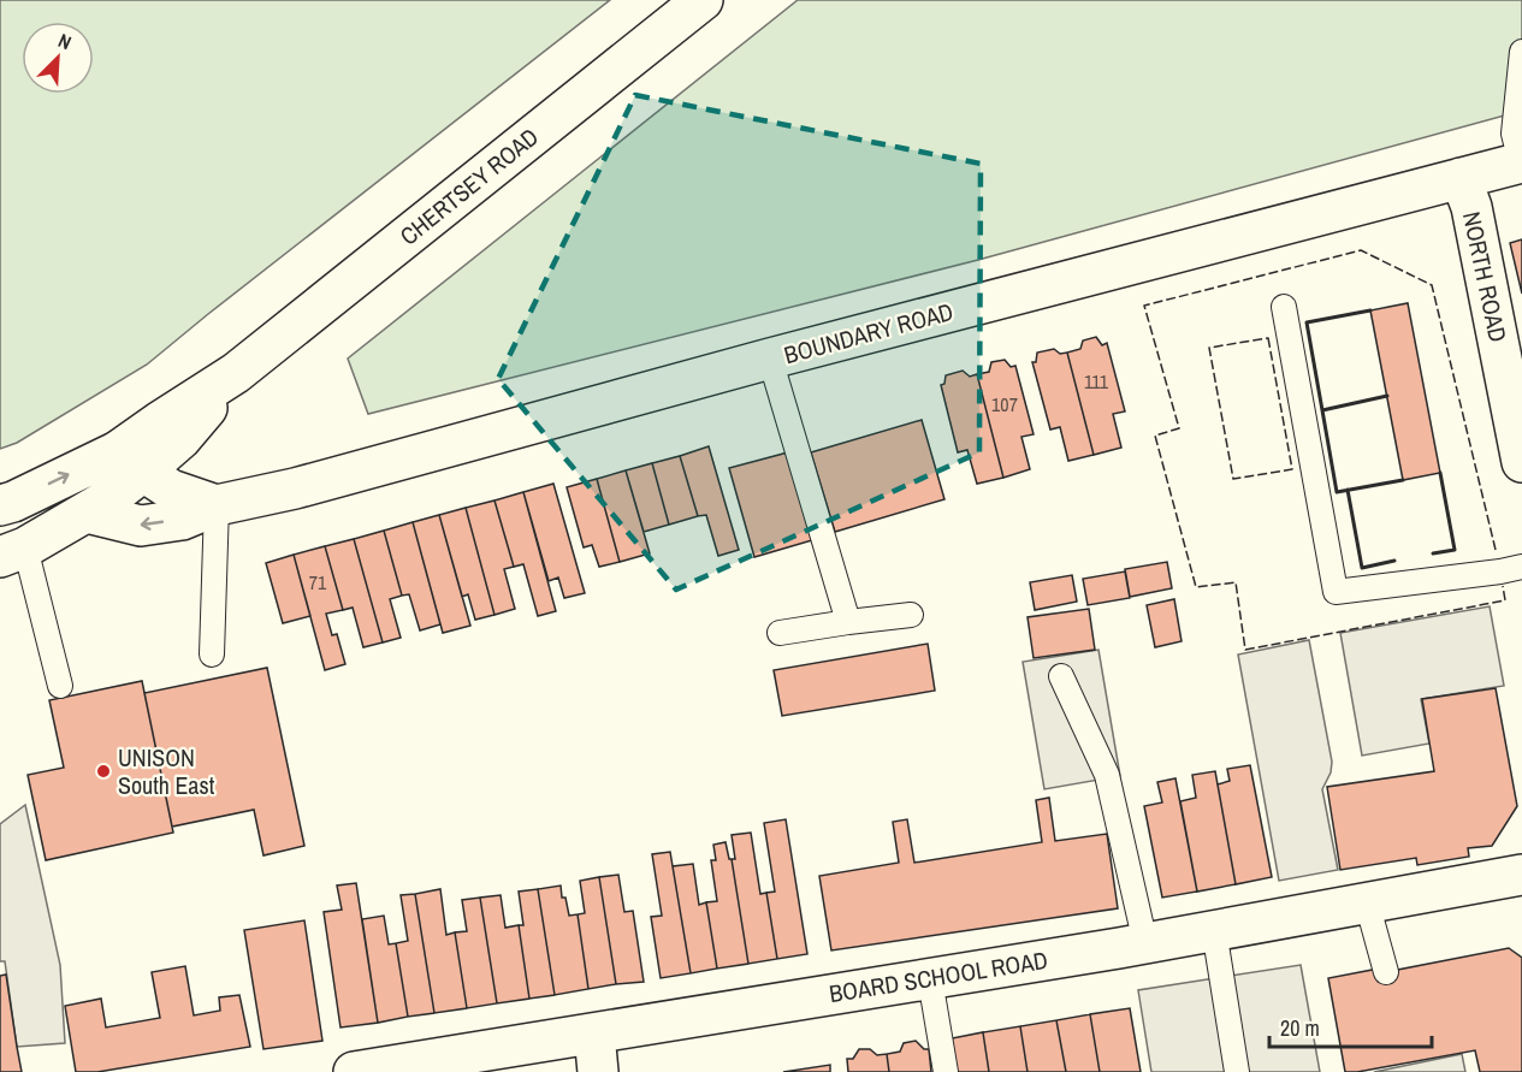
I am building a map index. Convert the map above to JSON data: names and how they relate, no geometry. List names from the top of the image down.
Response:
{
  "streets": {
    "street": [
      "CHERTSEY ROAD",
      "NORTH ROAD",
      "BOUNDARY ROAD",
      "BOARD SCHOOL ROAD"
    ]
  },
  "crossings": [
    ["CHERTSEY ROAD", "BOUNDARY ROAD"],
    ["NORTH ROAD", "BOUNDARY ROAD"]
  ],
  "places": ["UNISON South East"],
  "house_numbers": ["111", "107", "71"],
  "scale_bar": "20 m",
  "north": "top right"
}
